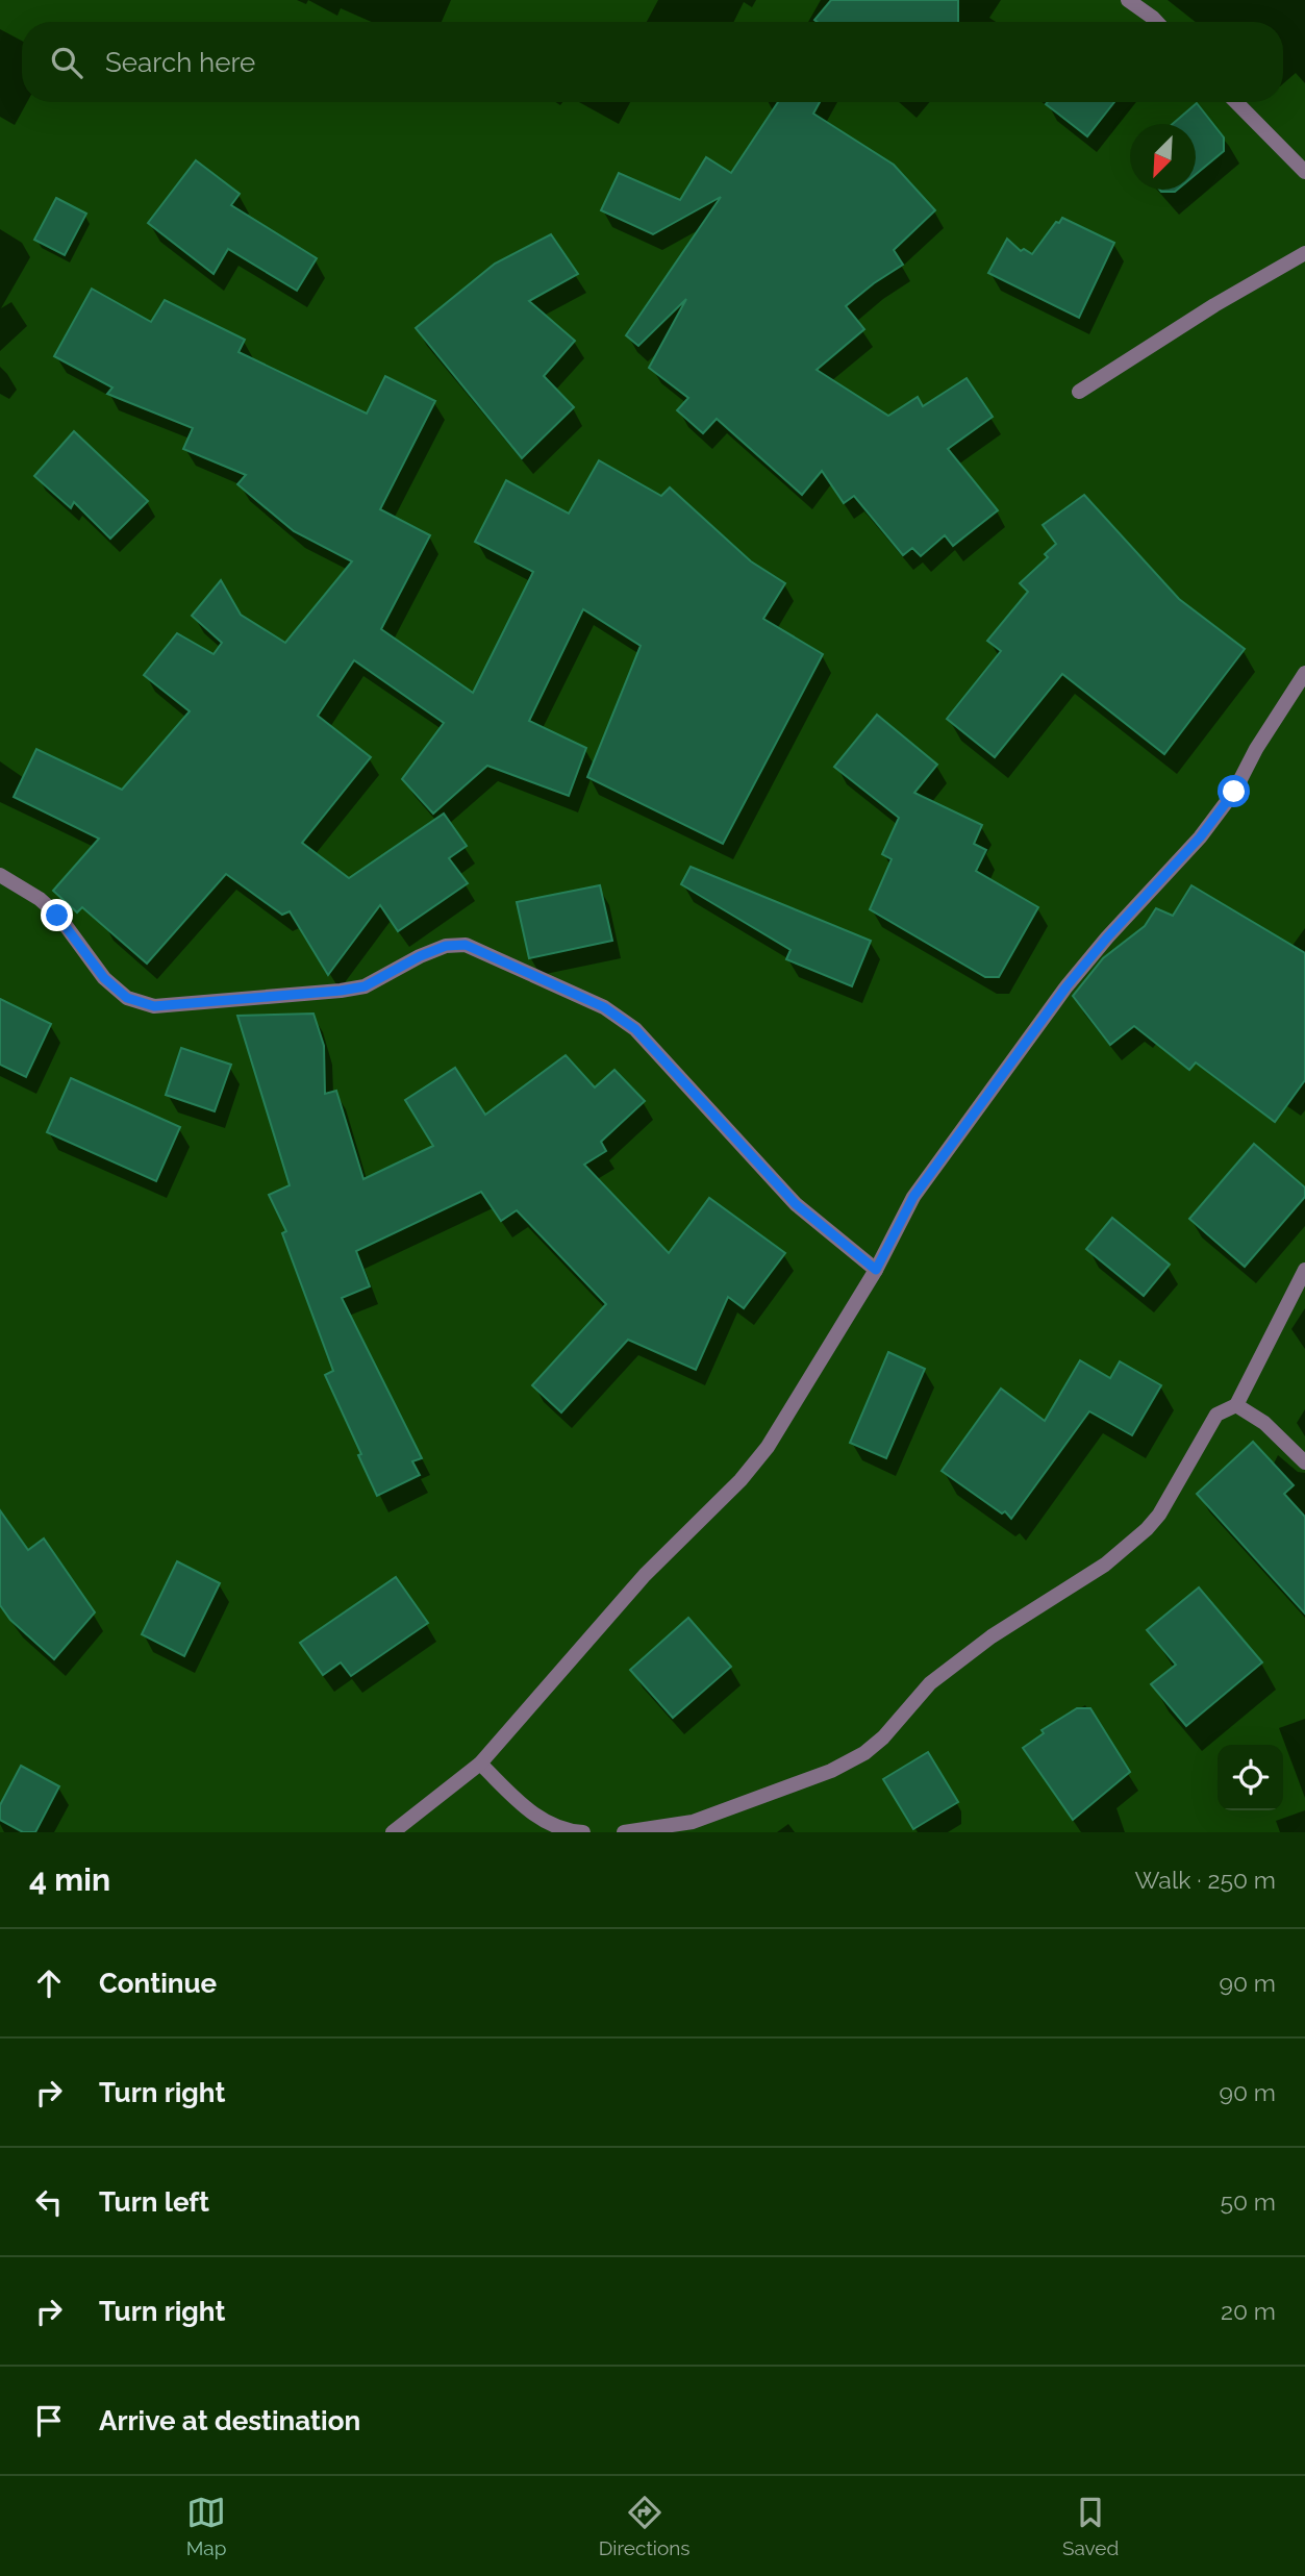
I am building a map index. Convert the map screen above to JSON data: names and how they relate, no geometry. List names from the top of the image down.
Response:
{
  "north": "bottom left",
  "page": {
    "search": "Search here",
    "heading": ["4 min", "Walk · 250 m"],
    "list": [
      ["Continue", "90 m"],
      ["Turn right", "90 m"],
      ["Turn left", "50 m"],
      ["Turn right", "20 m"],
      "Arrive at destination"
    ],
    "nav": ["Map", "Directions", "Saved"]
  }
}
